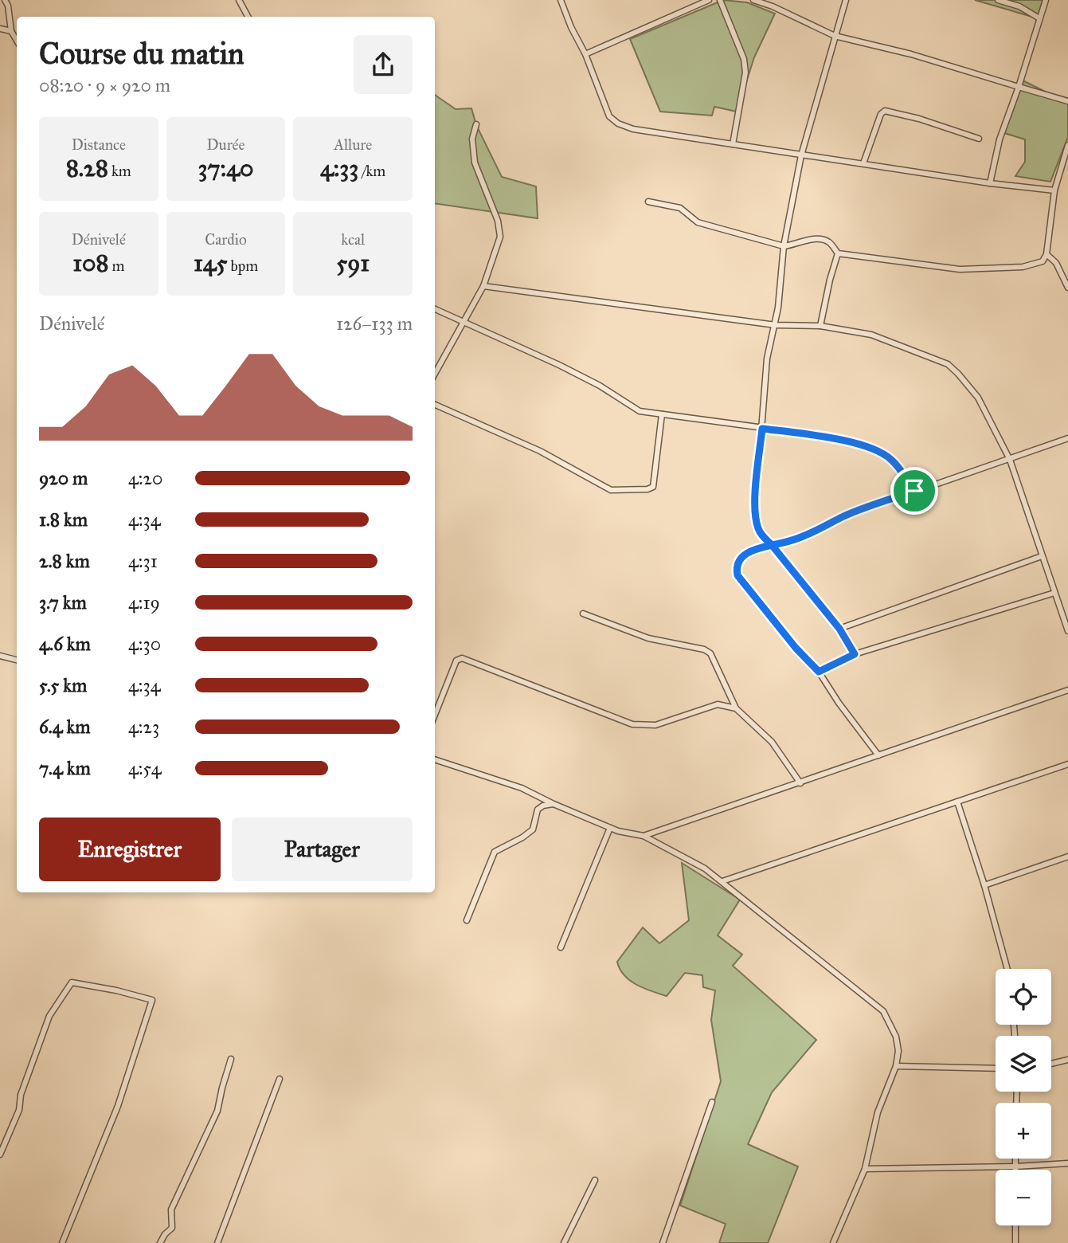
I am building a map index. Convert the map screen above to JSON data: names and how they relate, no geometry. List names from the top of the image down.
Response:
{
  "page": {
    "heading": ["Course du matin", "08:20 · 9 × 920 m"],
    "stats": [
      ["Distance", "8.28 km"],
      ["Durée", "37:40"],
      ["Allure", "4:33 /km"],
      ["Dénivelé", "108 m"],
      ["Cardio", "145 bpm"],
      ["kcal", "591"]
    ],
    "chart": ["Dénivelé", "126–133 m"],
    "list": [
      {
        "name": "920 m",
        "note": "4:20"
      },
      {
        "name": "1.8 km",
        "note": "4:34"
      },
      {
        "name": "2.8 km",
        "note": "4:31"
      },
      {
        "name": "3.7 km",
        "note": "4:19"
      },
      {
        "name": "4.6 km",
        "note": "4:30"
      },
      {
        "name": "5.5 km",
        "note": "4:34"
      },
      {
        "name": "6.4 km",
        "note": "4:23"
      },
      {
        "name": "7.4 km",
        "note": "4:54"
      }
    ],
    "buttons": ["Enregistrer", "Partager"],
    "map_buttons": ["+", "−"]
  }
}
